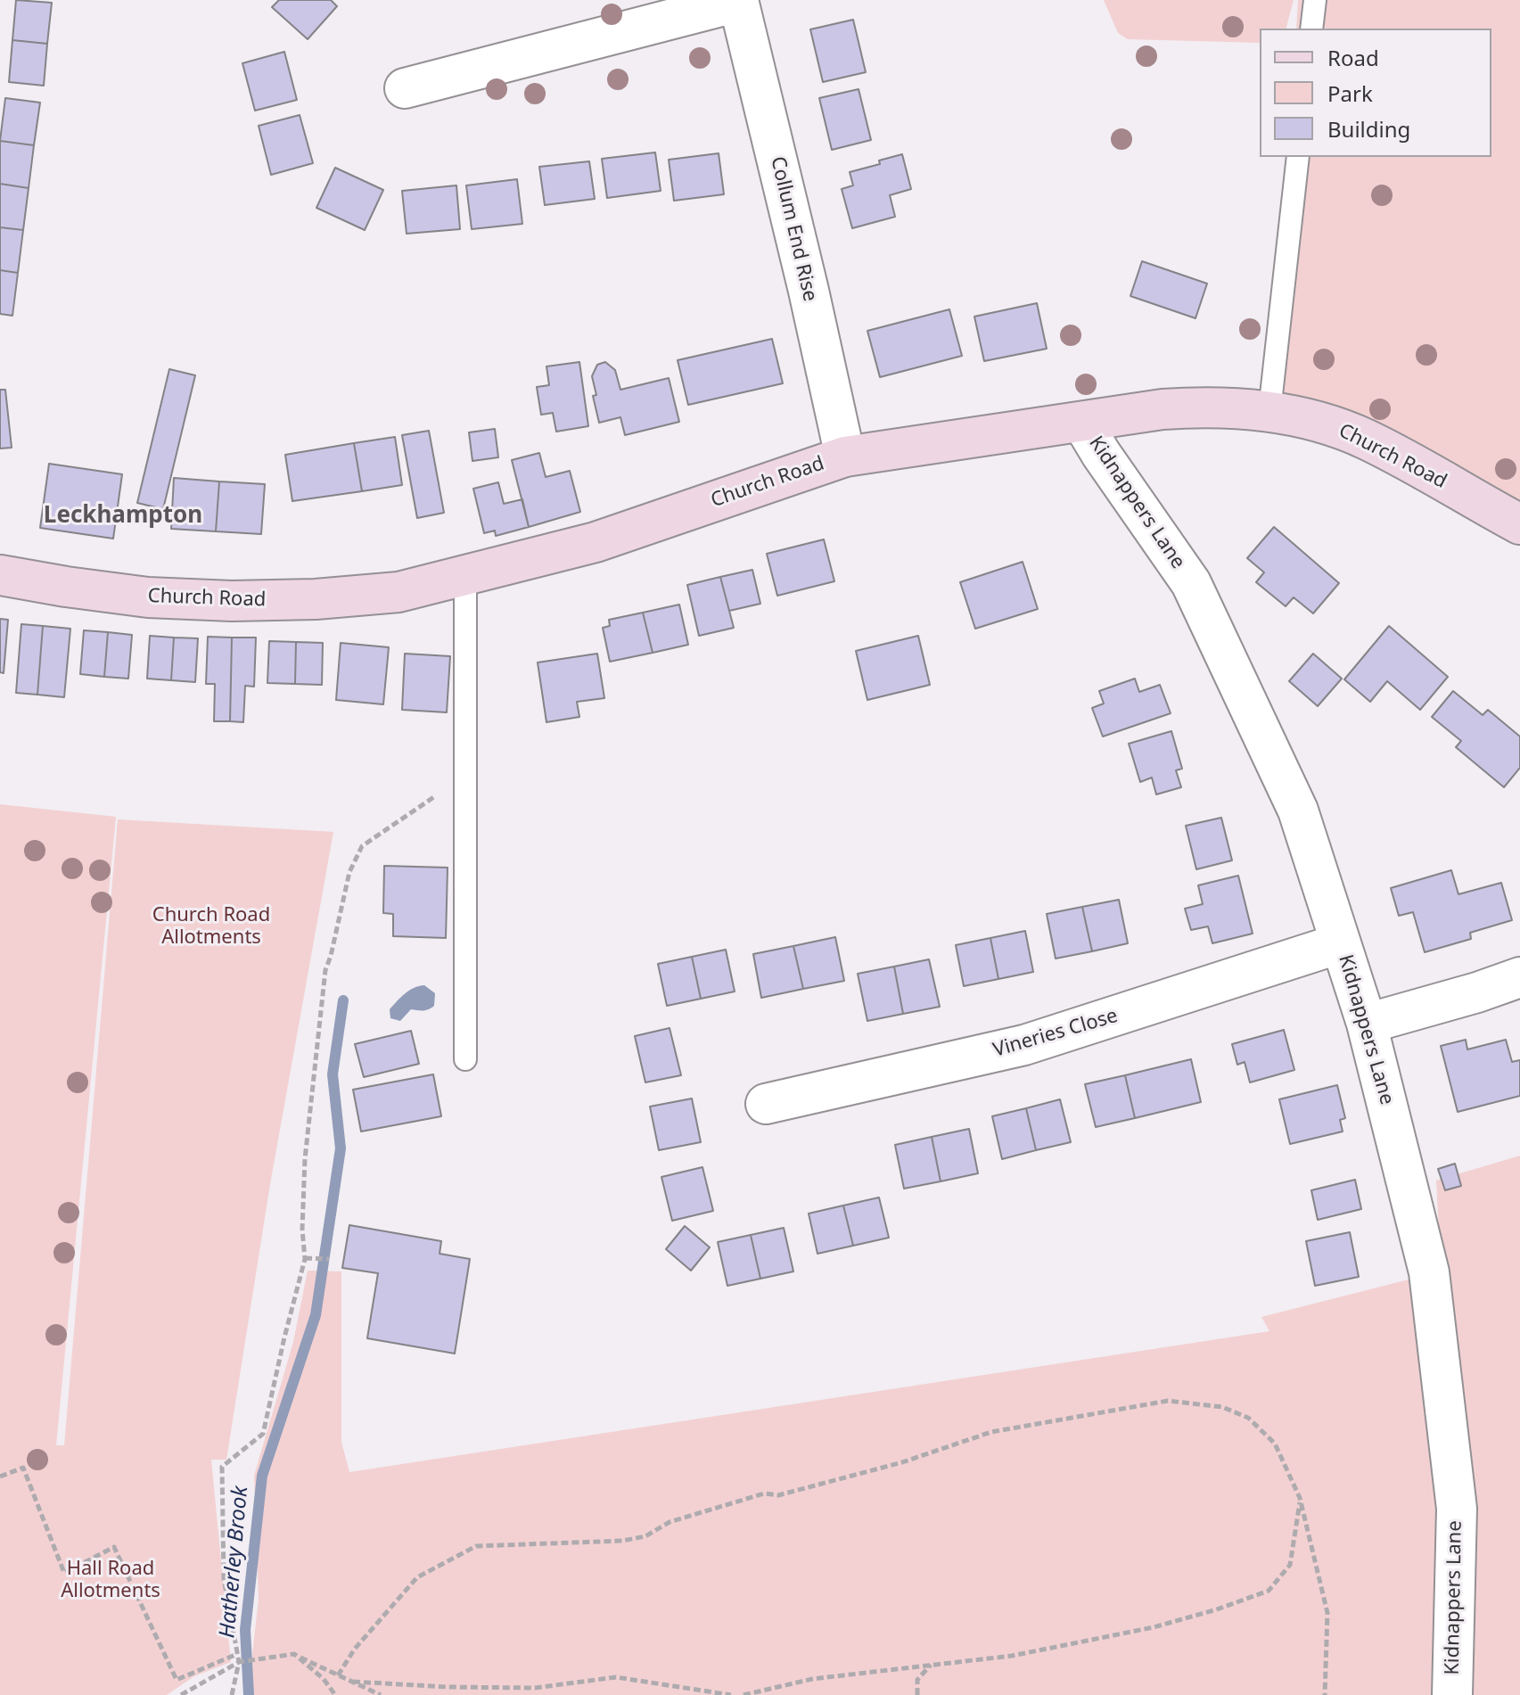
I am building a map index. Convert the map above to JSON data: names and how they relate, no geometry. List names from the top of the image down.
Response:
{
  "streets": {
    "street": [
      "Collum End Rise",
      "Church Road",
      "Kidnappers Lane",
      "Vineries Close"
    ]
  },
  "crossings": [
    ["Collum End Rise", "Church Road"],
    ["Church Road", "Kidnappers Lane"],
    ["Kidnappers Lane", "Vineries Close"]
  ],
  "districts": ["Leckhampton"],
  "water": ["Hatherley Brook"],
  "parks": ["Church Road Allotments", "Hall Road Allotments"],
  "legend": ["Road", "Park", "Building"]
}
